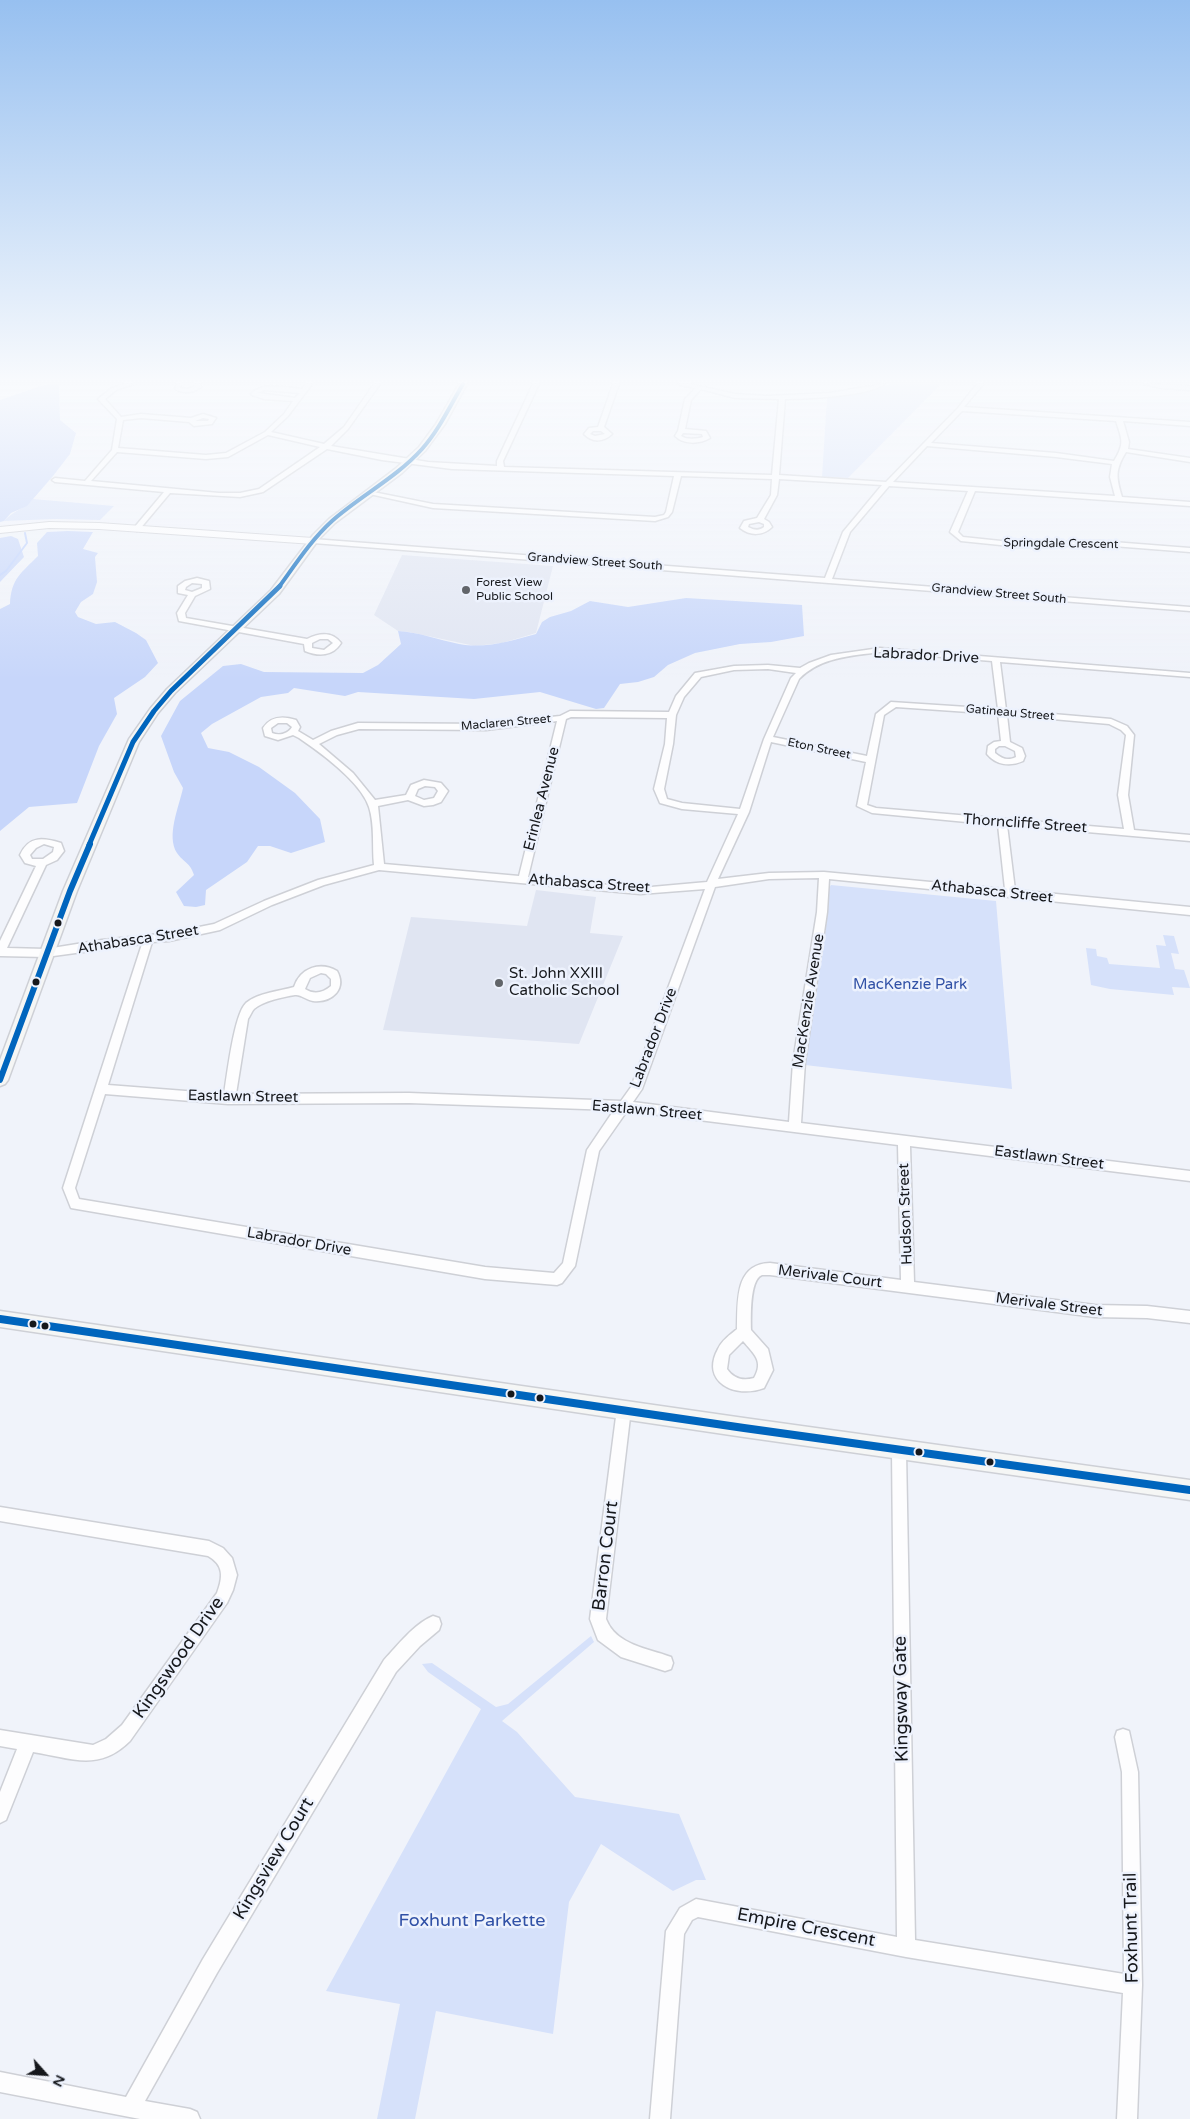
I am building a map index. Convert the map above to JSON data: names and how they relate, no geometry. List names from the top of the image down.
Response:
{
  "streets": {
    "street": [
      "Springdale Crescent",
      "Grandview Street South",
      "Labrador Drive",
      "Gatineau Street",
      "Maclaren Street",
      "Eton Street",
      "Erinlea Avenue",
      "Thorncliffe Street",
      "Athabasca Street",
      "MacKenzie Avenue",
      "Eastlawn Street",
      "Hudson Street",
      "Merivale Court",
      "Merivale Street",
      "Barron Court",
      "Kingswood Drive",
      "Kingsway Gate",
      "Kingsview Court",
      "Empire Crescent",
      "Foxhunt Trail"
    ]
  },
  "crossings": [
    ["Labrador Drive", "Eton Street"],
    ["Labrador Drive", "Athabasca Street"],
    ["Labrador Drive", "Eastlawn Street"],
    ["Gatineau Street", "Eton Street"],
    ["Gatineau Street", "Thorncliffe Street"],
    ["Maclaren Street", "Erinlea Avenue"],
    ["Eton Street", "Thorncliffe Street"],
    ["Erinlea Avenue", "Athabasca Street"],
    ["Athabasca Street", "MacKenzie Avenue"],
    ["MacKenzie Avenue", "Eastlawn Street"],
    ["Eastlawn Street", "Hudson Street"],
    ["Hudson Street", "Merivale Court"],
    ["Hudson Street", "Merivale Street"],
    ["Merivale Court", "Merivale Street"],
    ["Kingsway Gate", "Empire Crescent"],
    ["Empire Crescent", "Foxhunt Trail"]
  ],
  "parks": ["MacKenzie Park", "Foxhunt Parkette"],
  "places": ["Forest View Public School", "St. John XXIII Catholic School"],
  "north": "bottom right"
}
